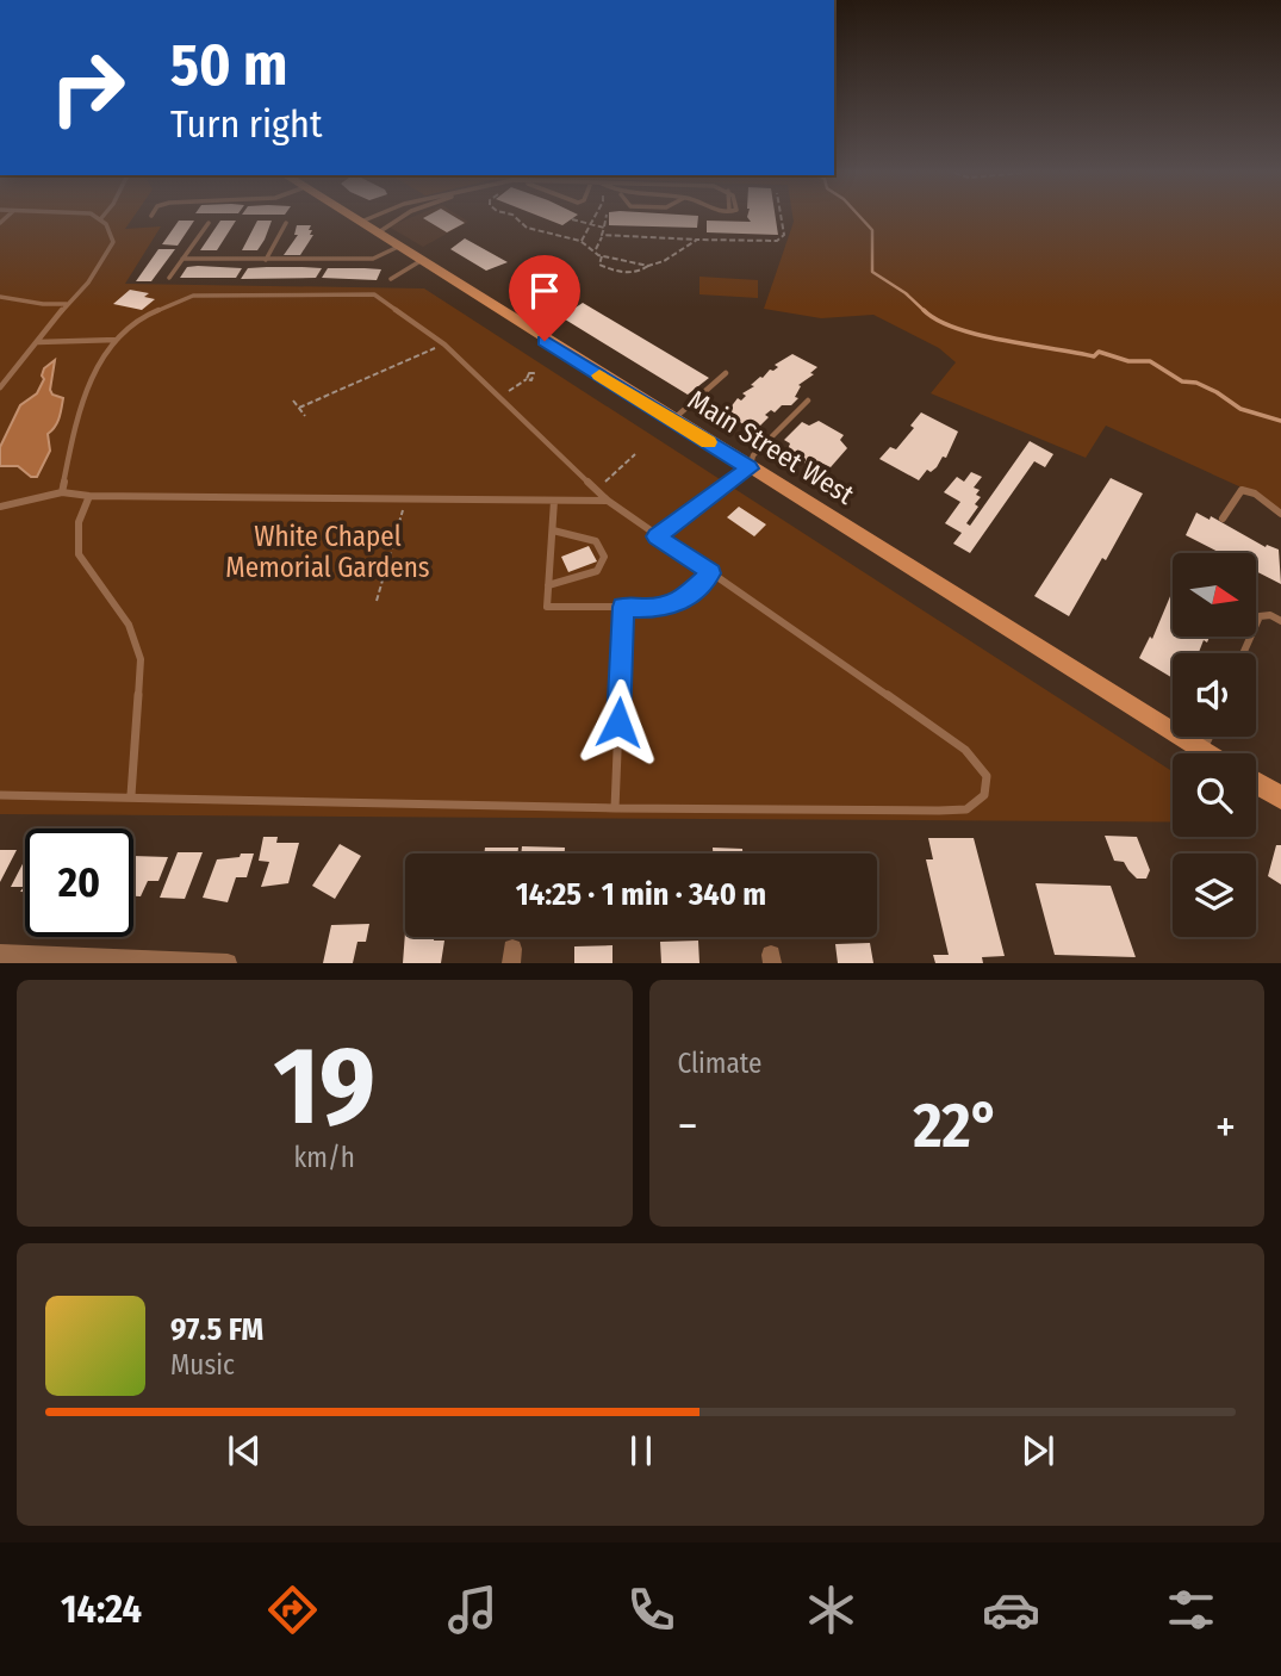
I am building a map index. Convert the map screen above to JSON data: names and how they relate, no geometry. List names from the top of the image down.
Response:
{
  "streets": {
    "main road": ["Main Street West"]
  },
  "parks": ["White Chapel Memorial Gardens"],
  "north": "right",
  "page": {
    "turn": ["50 m", "Turn right"],
    "limit": "20",
    "trip": "14:25 · 1 min · 340 m",
    "tile": [
      ["19", "km/h"],
      "Climate"
    ],
    "heat": ["−", "22°", "+"],
    "song": ["97.5 FM", "Music"],
    "tabs": "14:24"
  }
}
